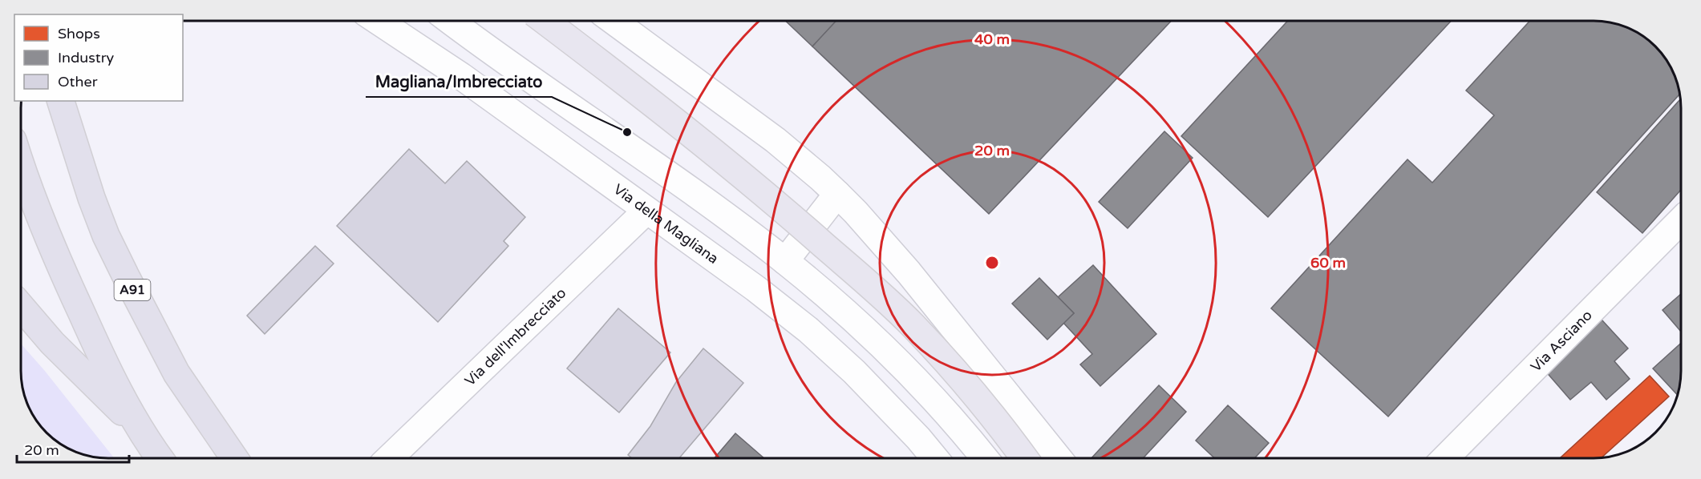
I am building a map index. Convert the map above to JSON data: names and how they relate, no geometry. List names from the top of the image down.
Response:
{
  "streets": {
    "highway": ["A91"],
    "street": ["Via della Magliana", "Via dell'Imbrecciato", "Via Asciano"]
  },
  "crossings": [
    ["Via della Magliana", "Via dell'Imbrecciato"]
  ],
  "places": ["Magliana/Imbrecciato"],
  "legend": ["Shops", "Industry", "Other"],
  "scale_bar": "20 m",
  "rings": ["40 m", "20 m", "60 m"]
}
